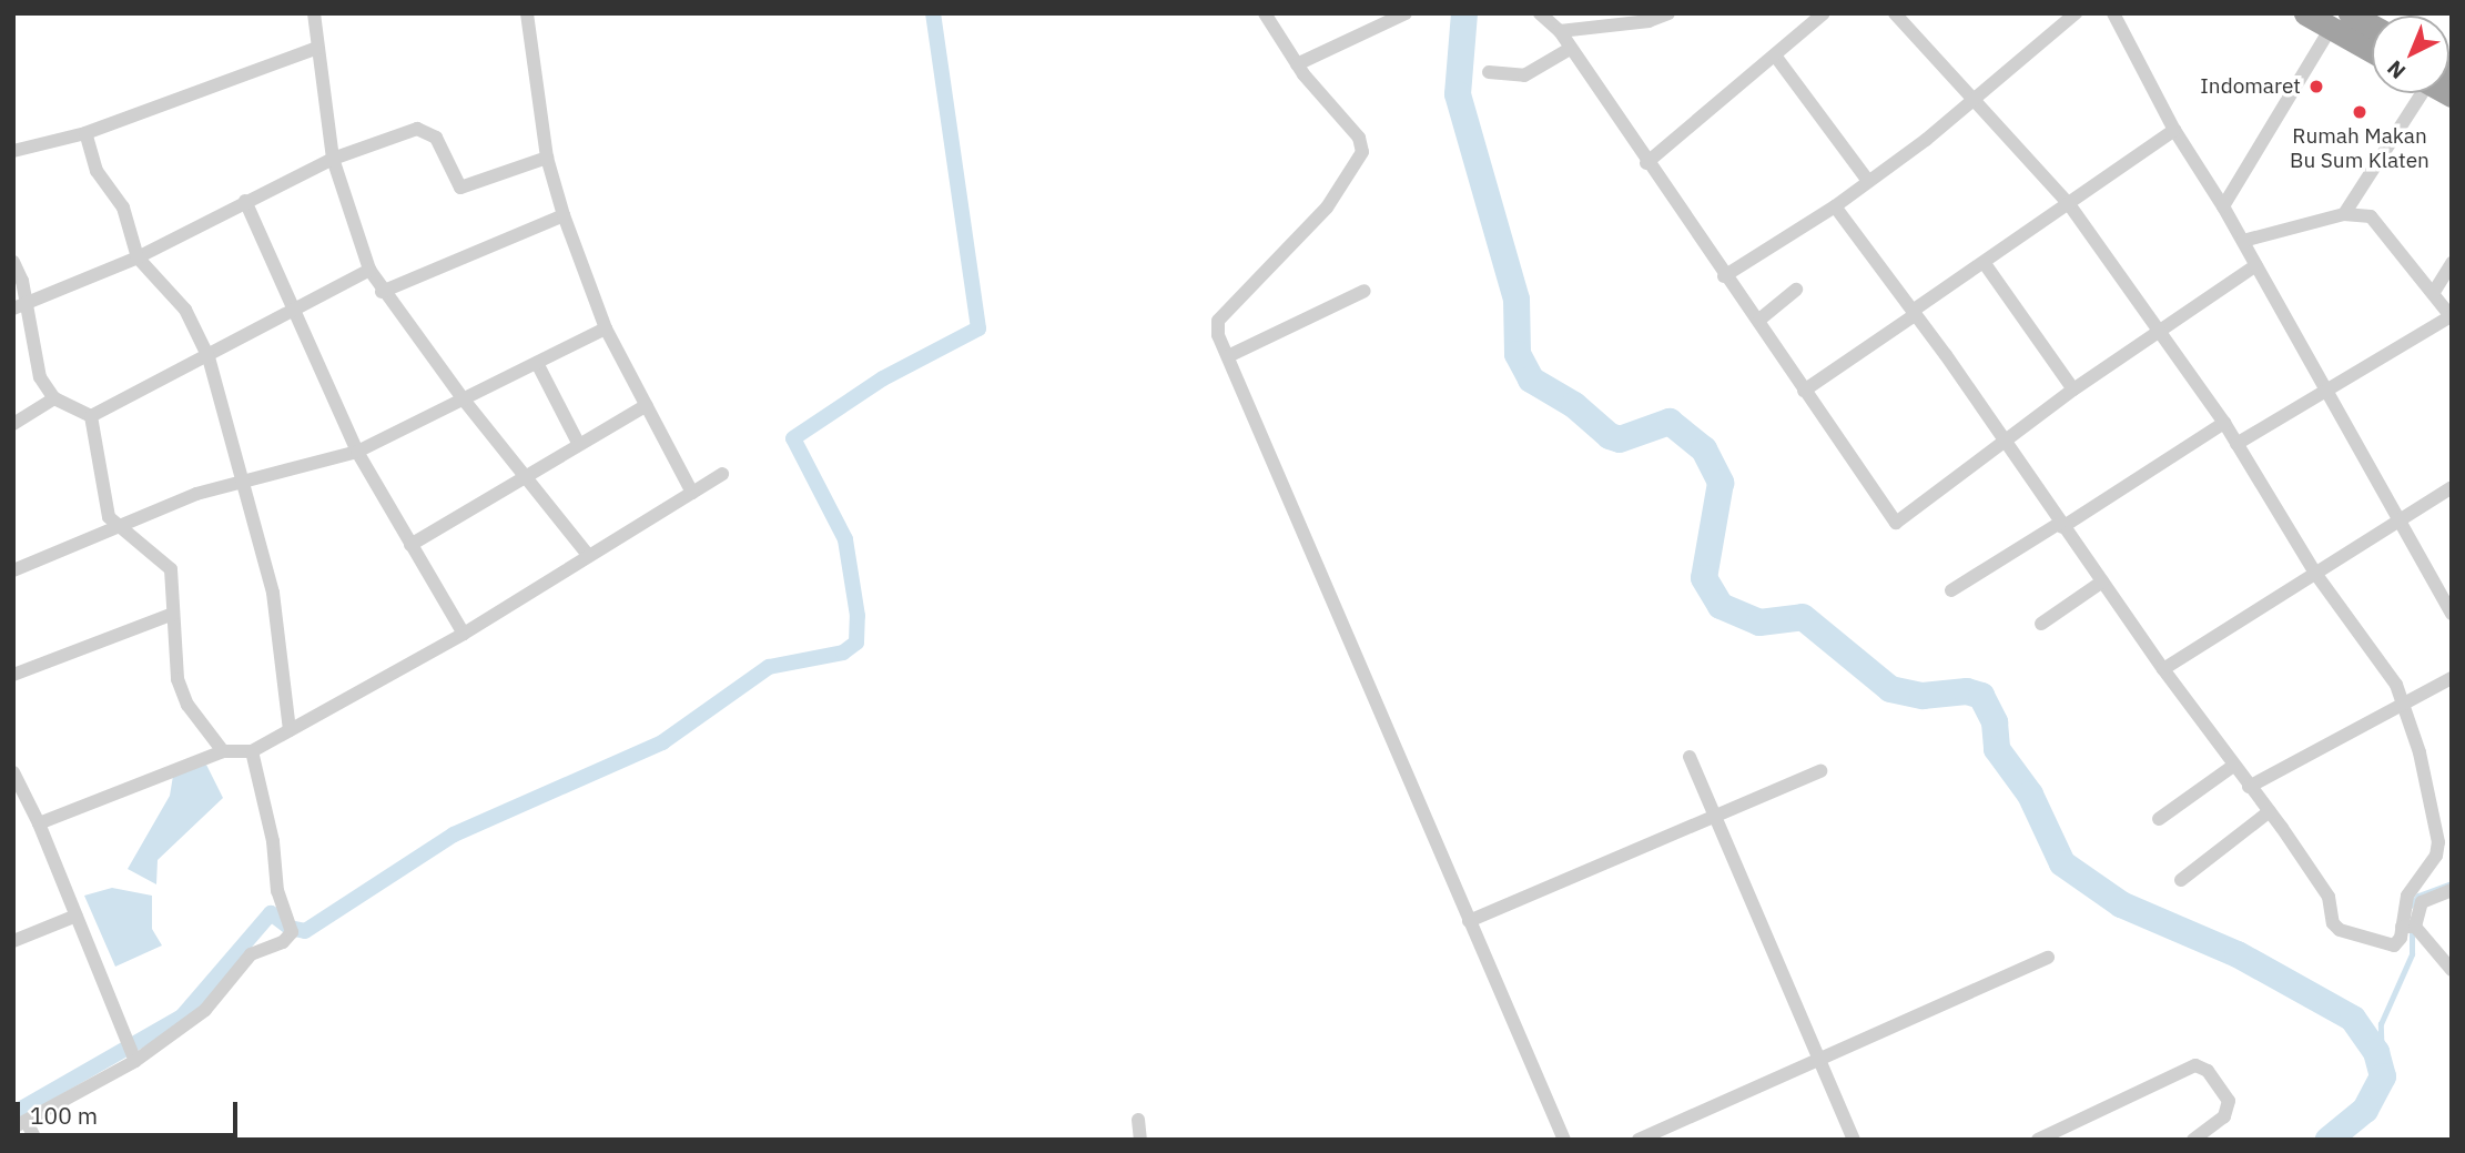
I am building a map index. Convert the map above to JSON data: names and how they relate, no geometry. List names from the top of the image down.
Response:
{
  "places": ["Indomaret", "Rumah Makan Bu Sum Klaten"],
  "scale_bar": "100 m",
  "north": "bottom left"
}
